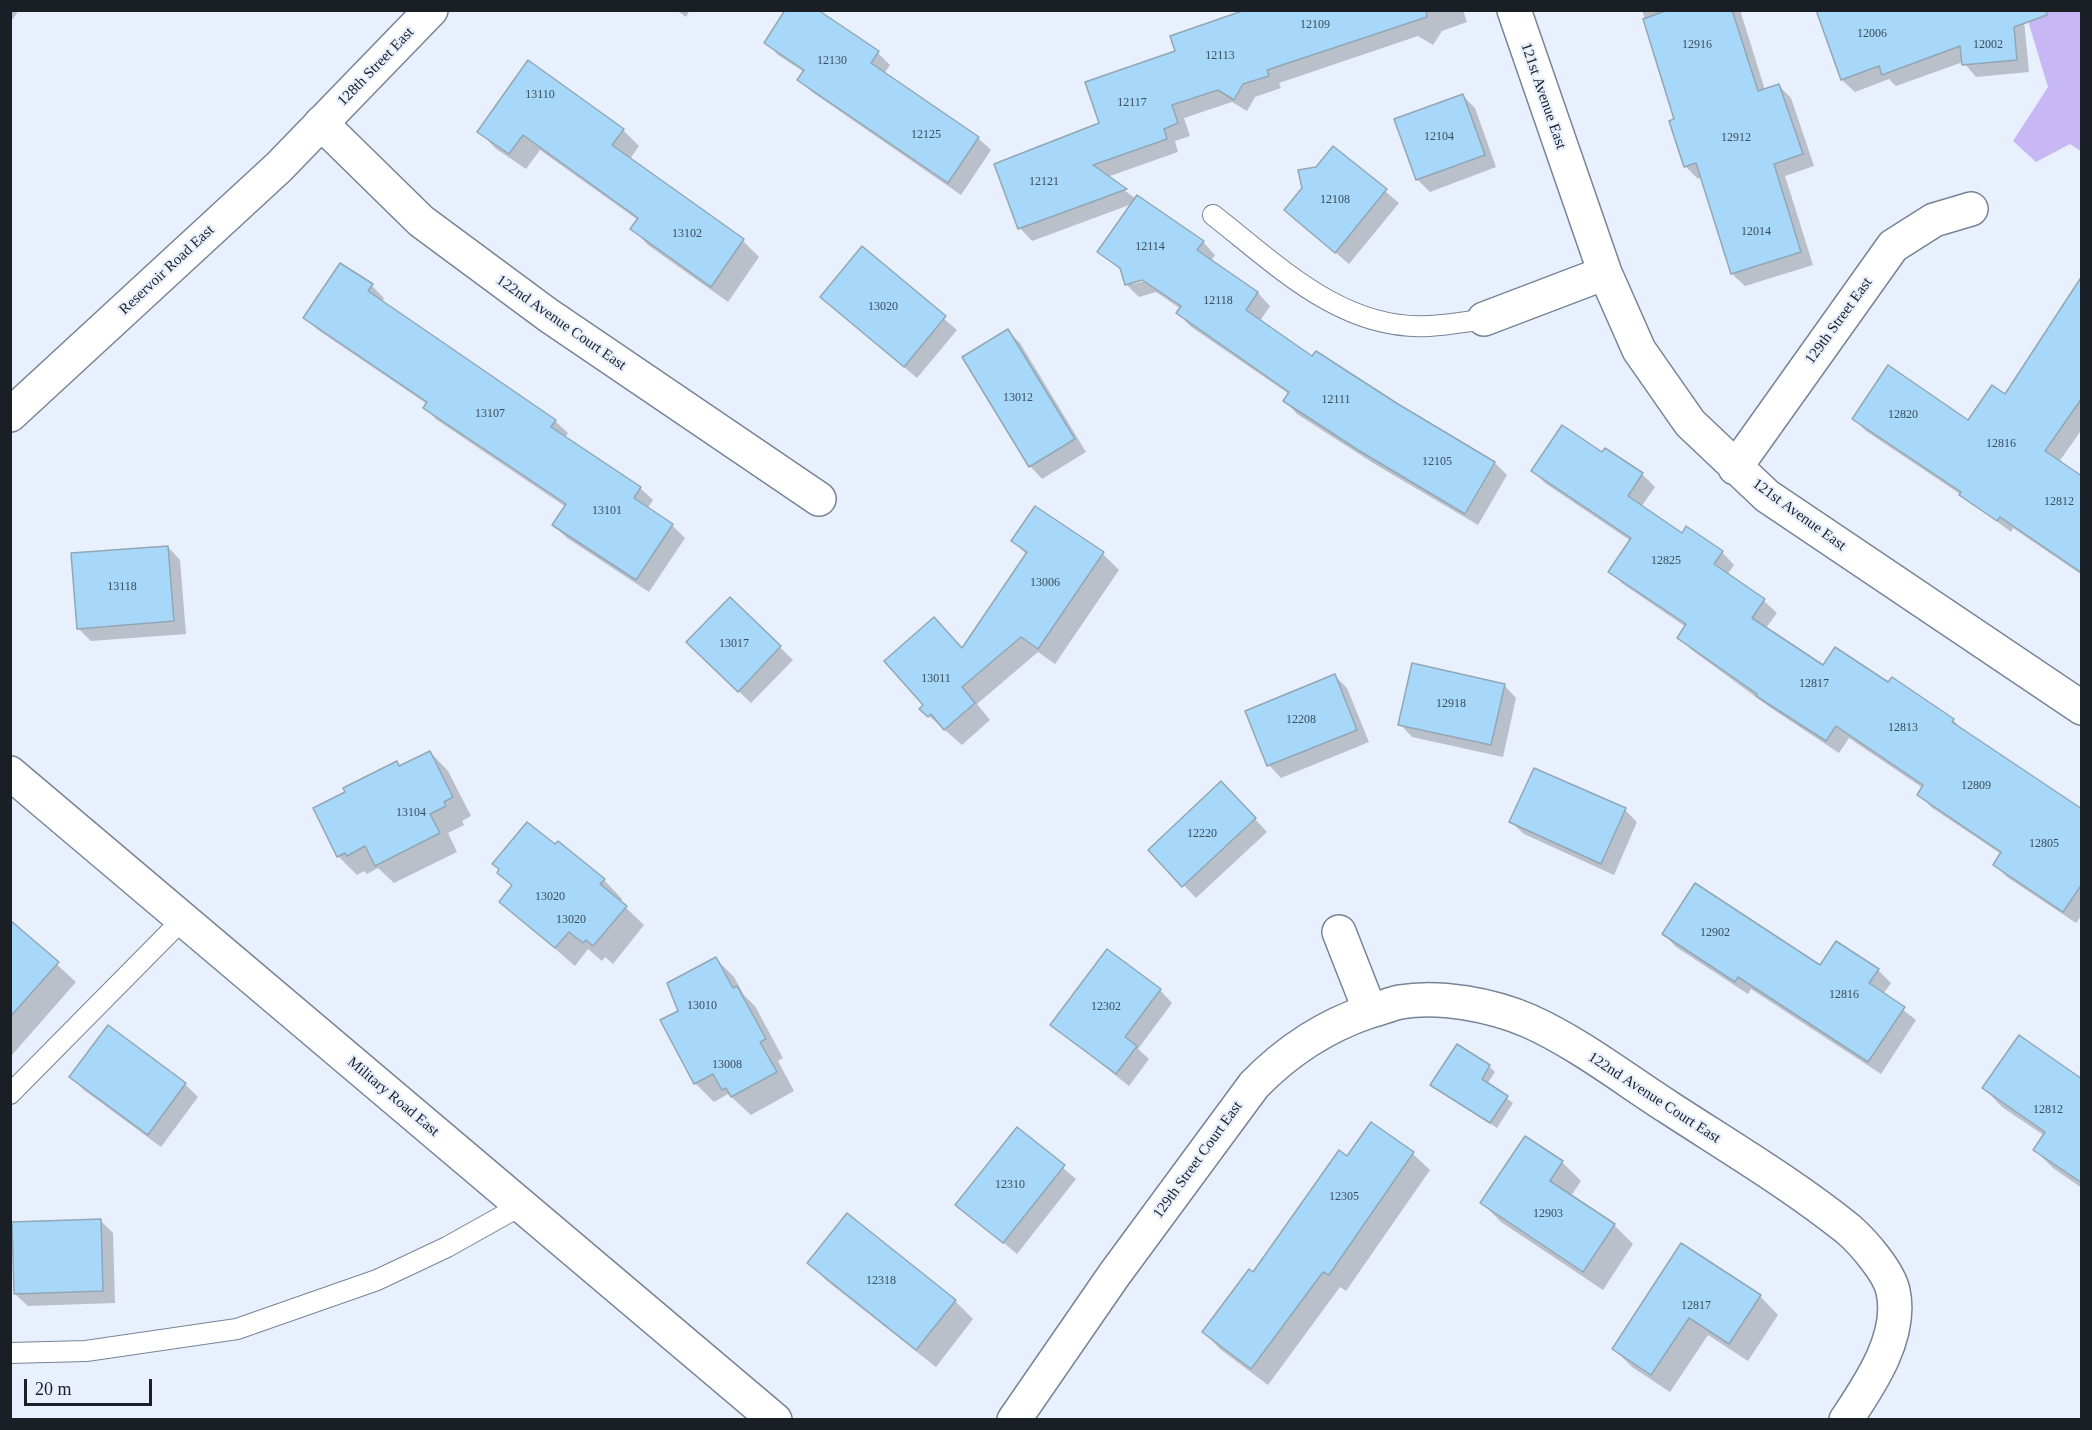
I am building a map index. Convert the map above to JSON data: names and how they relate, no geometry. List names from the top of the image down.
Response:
{
  "streets": {
    "street": [
      "128th Street East",
      "121st Avenue East",
      "Reservoir Road East",
      "129th Street East",
      "122nd Avenue Court East",
      "Military Road East",
      "129th Street Court East"
    ]
  },
  "crossings": [
    ["128th Street East", "Reservoir Road East"],
    ["128th Street East", "122nd Avenue Court East"],
    ["121st Avenue East", "129th Street East"],
    ["Reservoir Road East", "122nd Avenue Court East"],
    ["122nd Avenue Court East", "129th Street Court East"]
  ],
  "house_numbers": [
    "12109",
    "12006",
    "12916",
    "12002",
    "12113",
    "12130",
    "13110",
    "12117",
    "12125",
    "12104",
    "12912",
    "12121",
    "12108",
    "12014",
    "13102",
    "12114",
    "12118",
    "13020",
    "13012",
    "12111",
    "13107",
    "12820",
    "12816",
    "12105",
    "12812",
    "13101",
    "12825",
    "13006",
    "13118",
    "13017",
    "13011",
    "12817",
    "12918",
    "12208",
    "12813",
    "12809",
    "13104",
    "12220",
    "12805",
    "13020",
    "13020",
    "12902",
    "12816",
    "13010",
    "12302",
    "13008",
    "12812",
    "12310",
    "12305",
    "12903",
    "12318",
    "12817"
  ],
  "scale_bar": "20 m"
}
